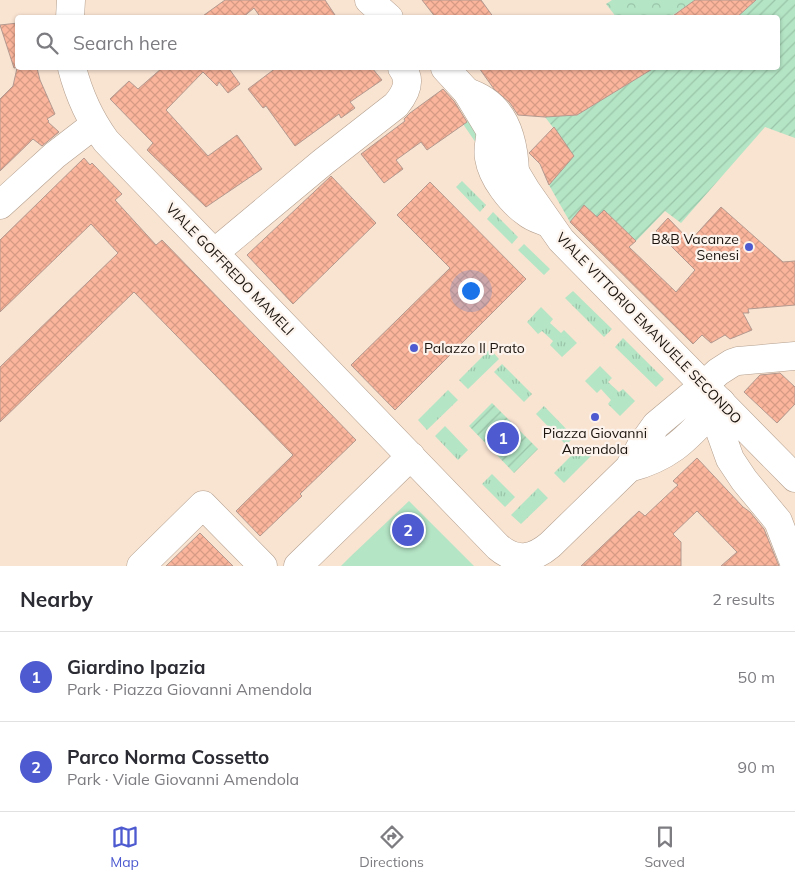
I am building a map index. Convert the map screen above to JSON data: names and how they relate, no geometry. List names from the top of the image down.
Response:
{
  "streets": {
    "street": ["VIALE GOFFREDO MAMELI", "VIALE VITTORIO EMANUELE SECONDO"]
  },
  "places": ["B&B Vacanze Senesi", "Palazzo Il Prato", "Piazza Giovanni Amendola"],
  "page": {
    "search": "Search here",
    "pins": ["1", "2"],
    "heading": ["Nearby", "2 results"],
    "list": [
      {
        "mark": "1",
        "name": "Giardino Ipazia",
        "note": "Park · Piazza Giovanni Amendola",
        "value": "50 m"
      },
      {
        "mark": "2",
        "name": "Parco Norma Cossetto",
        "note": "Park · Viale Giovanni Amendola",
        "value": "90 m"
      }
    ],
    "nav": ["Map", "Directions", "Saved"]
  }
}
